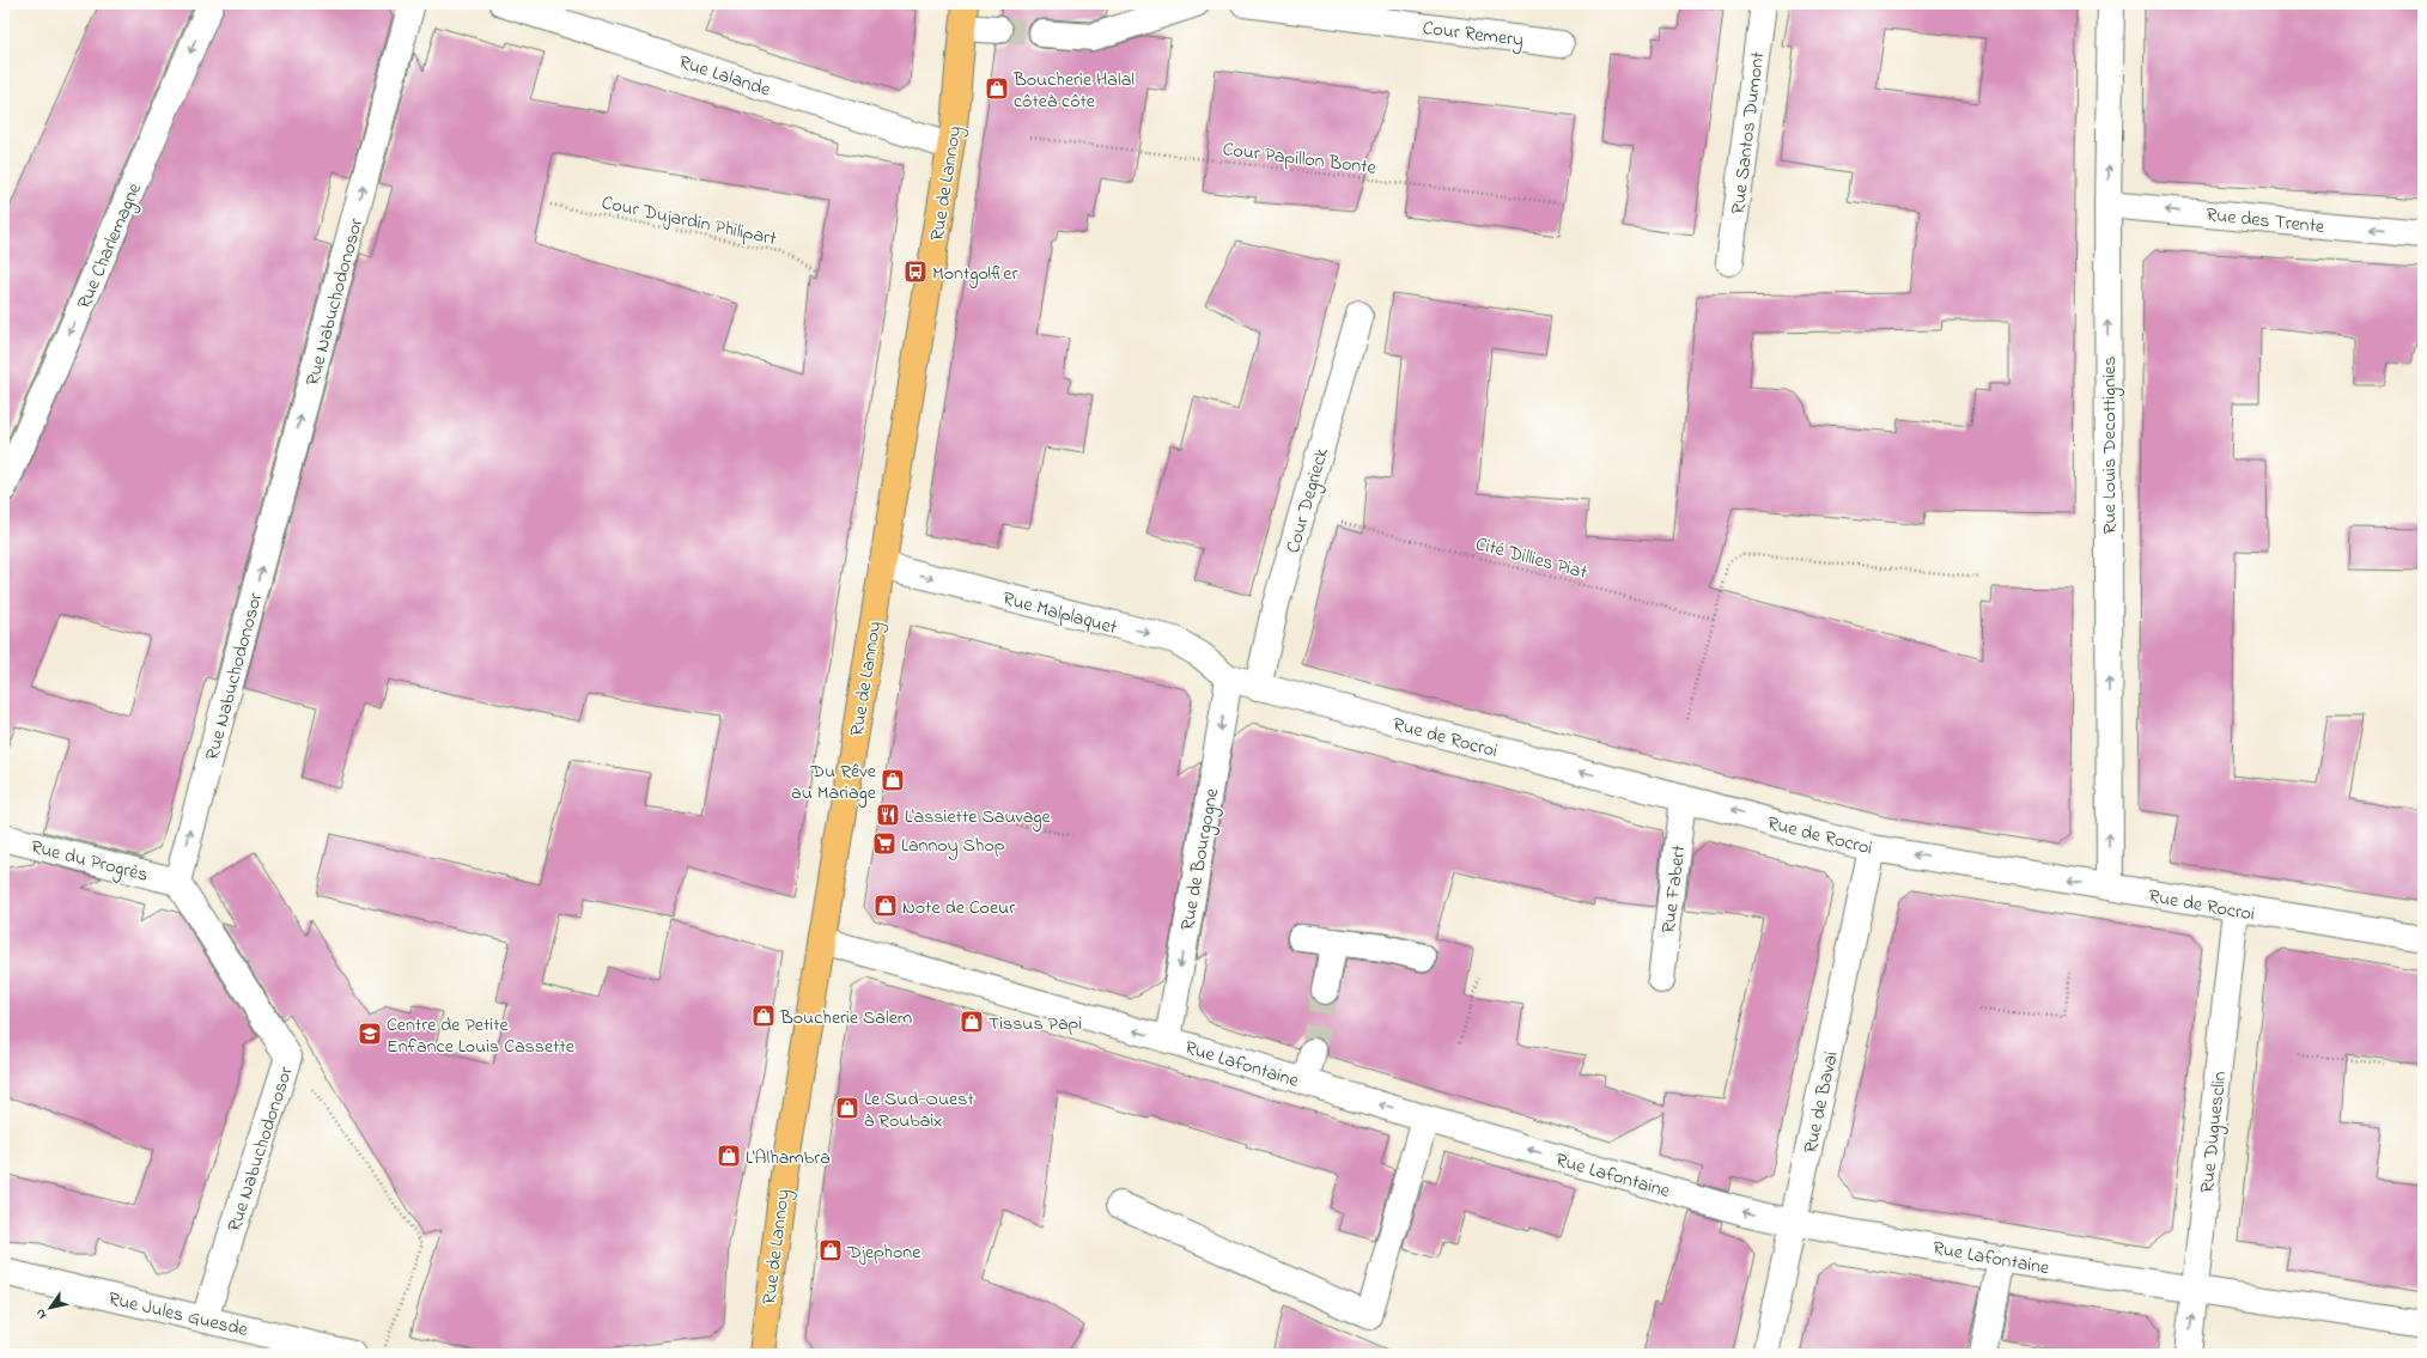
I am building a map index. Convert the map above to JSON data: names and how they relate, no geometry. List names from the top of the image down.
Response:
{
  "streets": {
    "main road": ["Rue de Lannoy"],
    "street": [
      "Cour Remery",
      "Rue Lalande",
      "Rue Santos Dumont",
      "Rue des Trente",
      "Rue Charlemagne",
      "Rue Nabuchodonosor",
      "Rue Louis Decottignies",
      "Cour Degrieck",
      "Rue Malplaquet",
      "Rue de Rocroi",
      "Rue du Progrès",
      "Rue de Bourgogne",
      "Rue Fabert",
      "Rue Lafontaine",
      "Rue de Bavai",
      "Rue Duguesclin",
      "Rue Jules Guesde"
    ],
    "path": ["Cour Papillon Bonte", "Cour Dujardin Philipart", "Cité Dillies Piat"]
  },
  "crossings": [
    ["Rue Lalande", "Rue de Lannoy"],
    ["Rue de Lannoy", "Rue Malplaquet"],
    ["Rue de Lannoy", "Rue Lafontaine"],
    ["Rue des Trente", "Rue Louis Decottignies"],
    ["Rue Nabuchodonosor", "Rue du Progrès"],
    ["Rue Nabuchodonosor", "Rue Jules Guesde"],
    ["Rue Louis Decottignies", "Rue de Rocroi"],
    ["Cour Degrieck", "Rue de Rocroi"],
    ["Rue Malplaquet", "Rue de Rocroi"],
    ["Rue Malplaquet", "Rue de Bourgogne"],
    ["Rue de Rocroi", "Rue de Bourgogne"],
    ["Rue de Rocroi", "Rue Fabert"],
    ["Rue de Rocroi", "Rue de Bavai"],
    ["Rue de Rocroi", "Rue Duguesclin"],
    ["Rue de Bourgogne", "Rue Lafontaine"],
    ["Rue Lafontaine", "Rue de Bavai"],
    ["Rue Lafontaine", "Rue Duguesclin"]
  ],
  "one_way": [
    "Rue des Trente",
    "Rue Charlemagne",
    "Rue Nabuchodonosor",
    "Rue Louis Decottignies",
    "Rue Malplaquet",
    "Rue de Rocroi",
    "Rue de Bourgogne",
    "Rue Lafontaine"
  ],
  "places": {
    "shop": [
      "Boucherie Halal côteà côte",
      "Du Rêve au Mariage",
      "Note de Coeur",
      "Boucherie Salem",
      "Tissus Papi",
      "Le Sud-Ouest à Roubaix",
      "L'Alhambra",
      "Djephone"
    ],
    "bus stop": ["Montgolfier"],
    "restaurant": ["L'assiette Sauvage"],
    "supermarket": ["Lannoy Shop"],
    "school or university": ["Centre de Petite Enfance Louis Cassette"]
  },
  "north": "bottom left"
}
